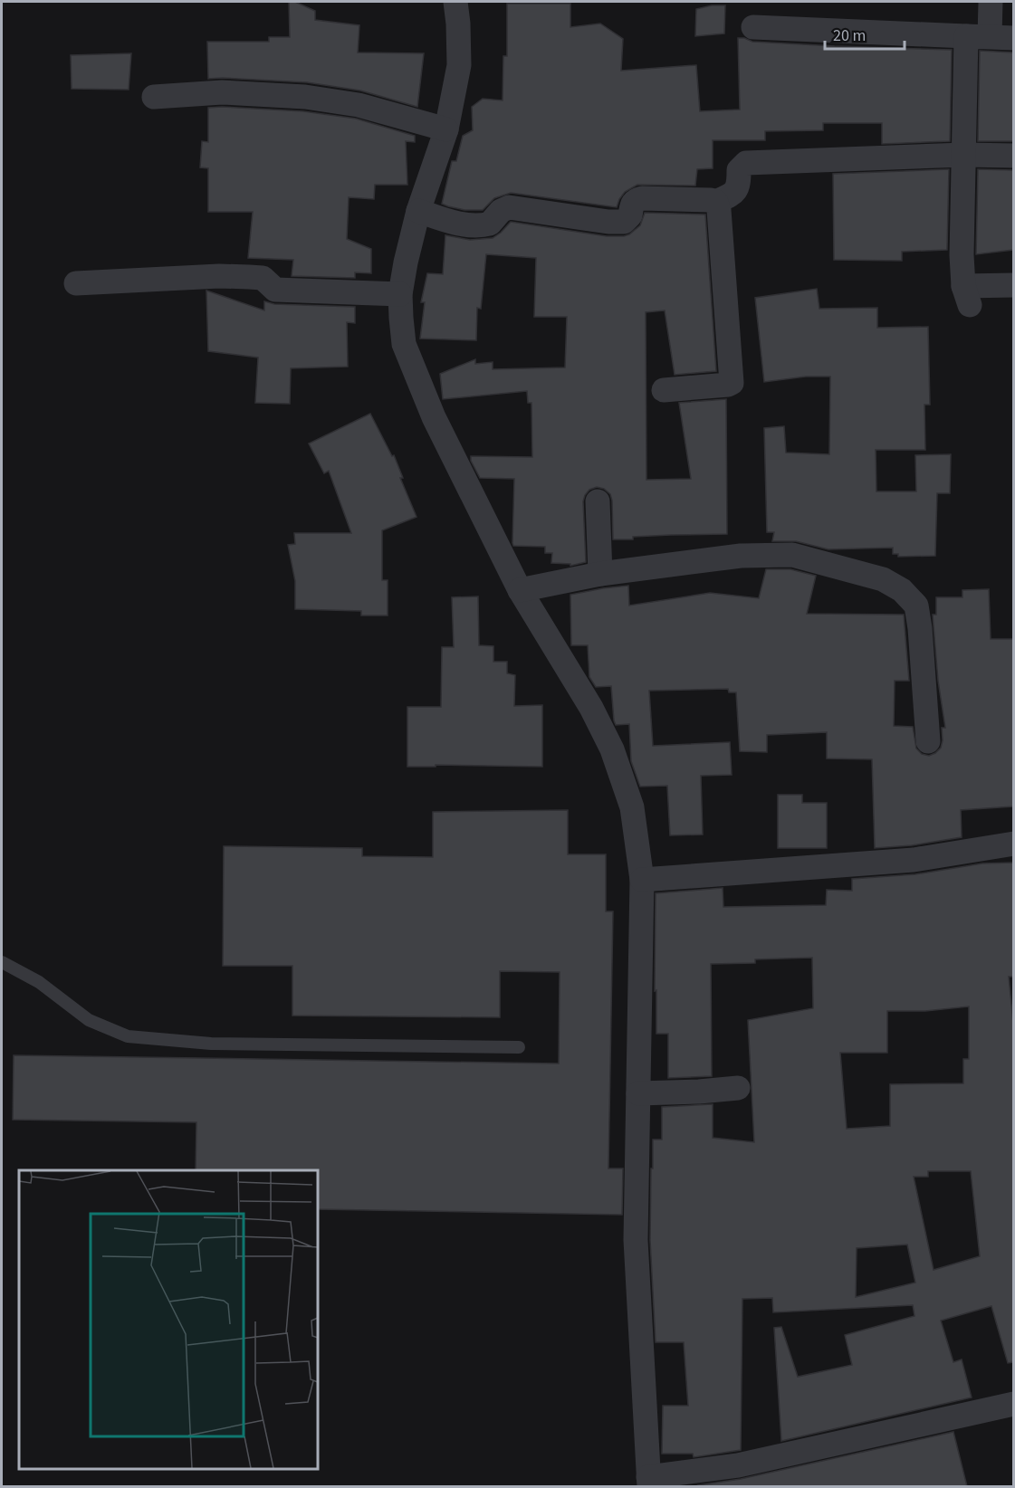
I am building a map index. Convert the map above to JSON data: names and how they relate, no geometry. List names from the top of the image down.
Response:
{
  "scale_bar": "20 m"
}
